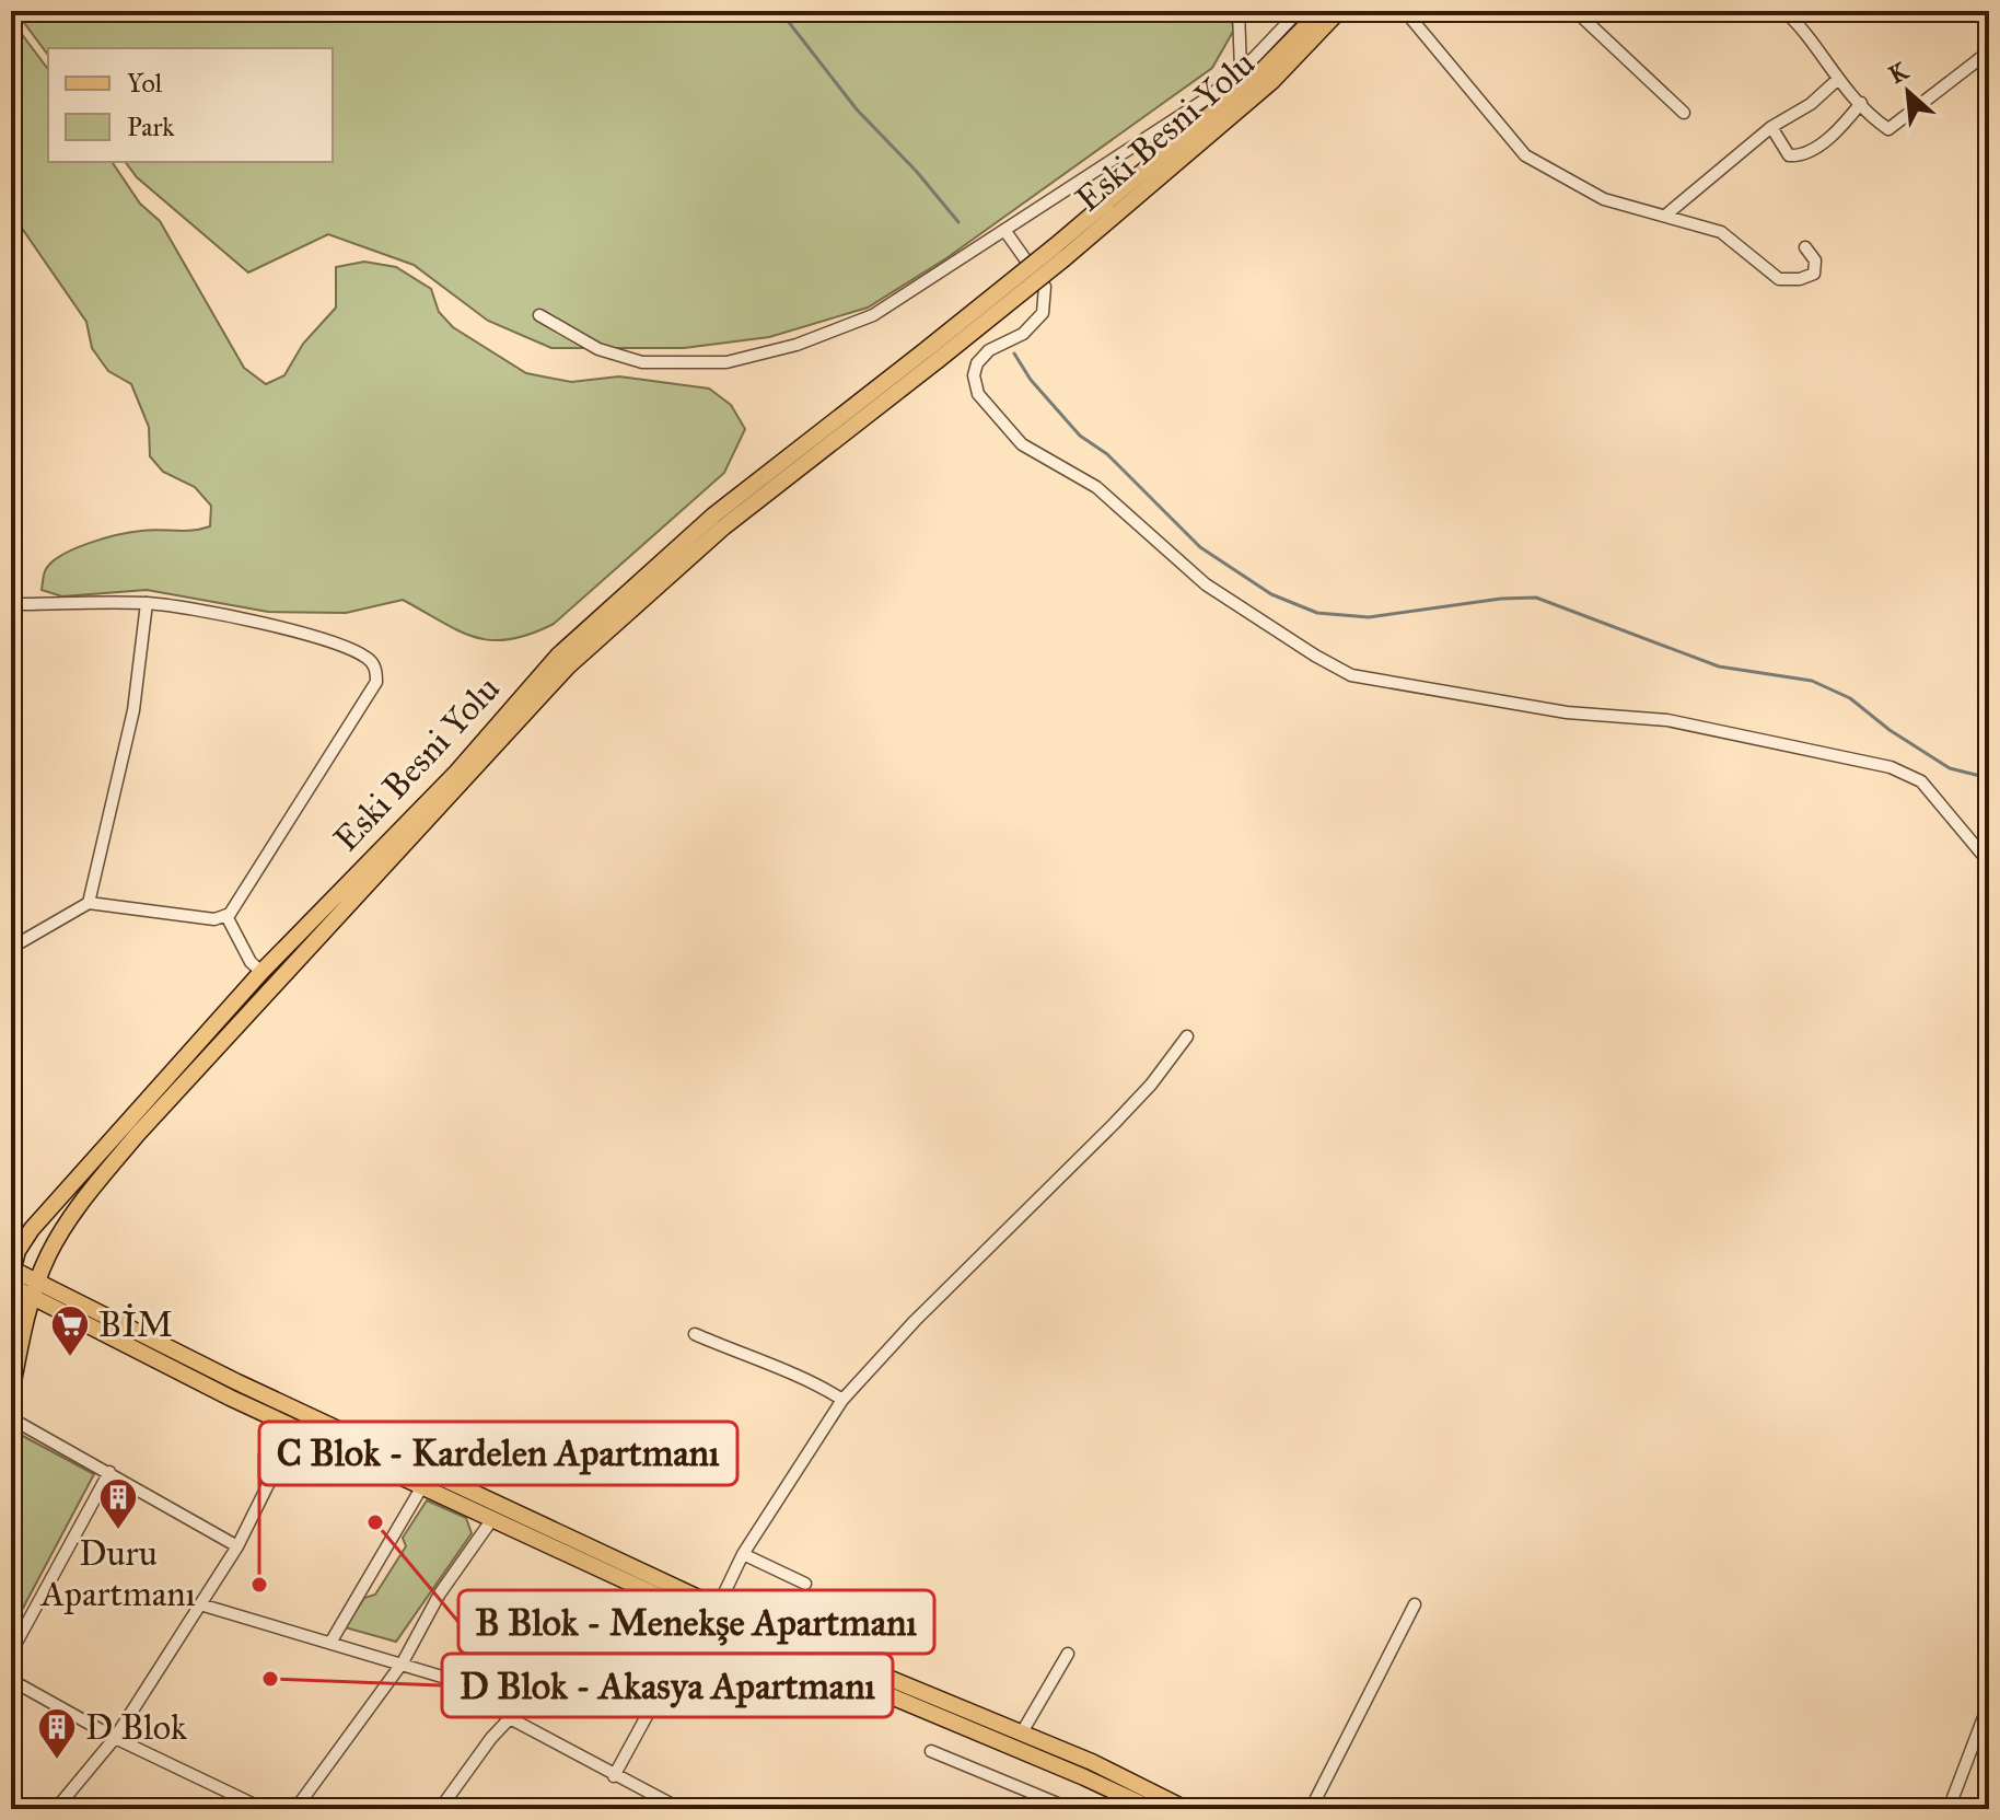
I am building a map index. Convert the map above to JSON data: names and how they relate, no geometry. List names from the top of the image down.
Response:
{
  "streets": {
    "main road": ["Eski Besni Yolu"]
  },
  "places": {
    "supermarket": ["BİM"],
    "other": ["B Blok - Menekşe Apartmanı", "C Blok - Kardelen Apartmanı", "D Blok - Akasya Apartmanı"],
    "building": ["Duru Apartmanı", "D Blok"]
  },
  "legend": ["Yol", "Park"],
  "north": "top left"
}
